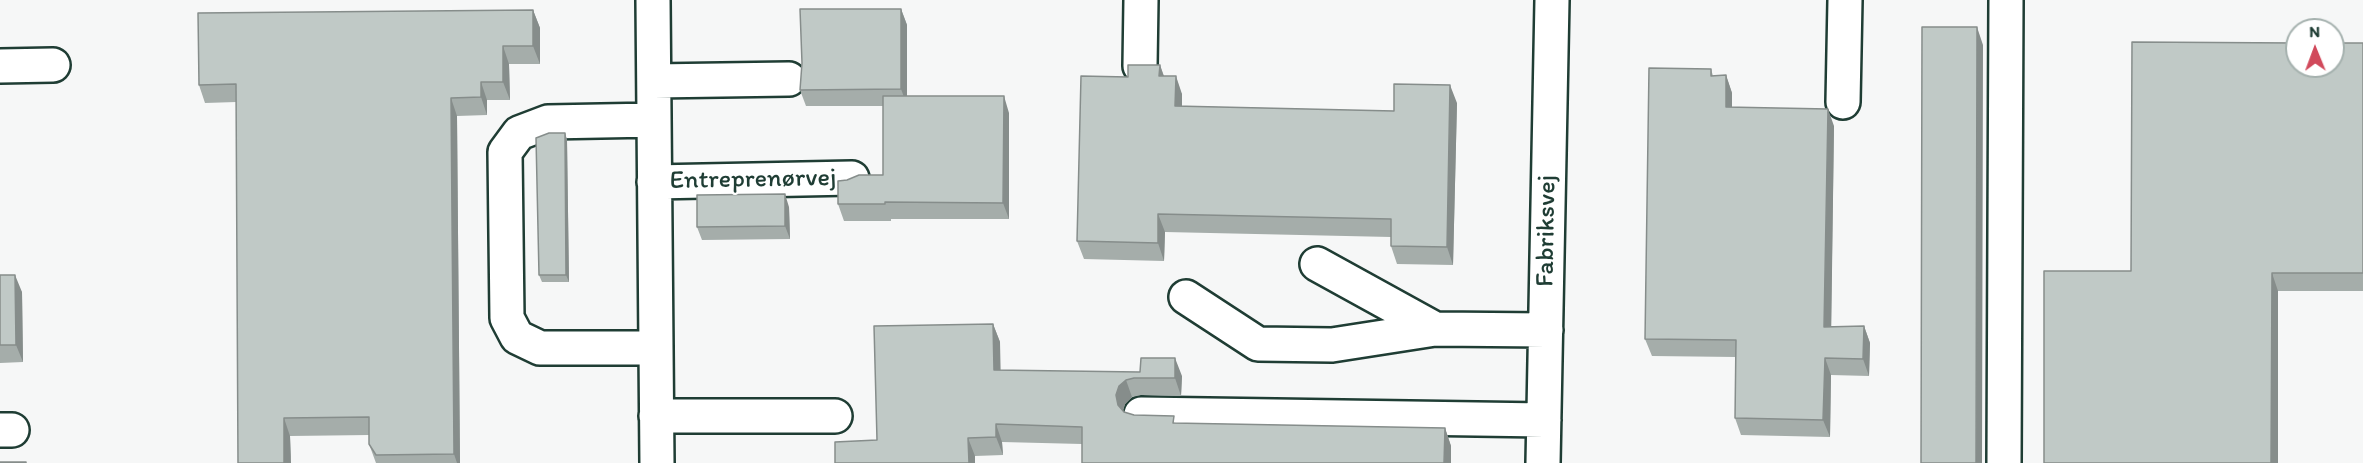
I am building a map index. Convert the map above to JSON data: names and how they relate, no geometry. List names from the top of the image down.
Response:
{
  "streets": {
    "street": ["Entreprenørvej", "Fabriksvej"]
  },
  "north": "top"
}
